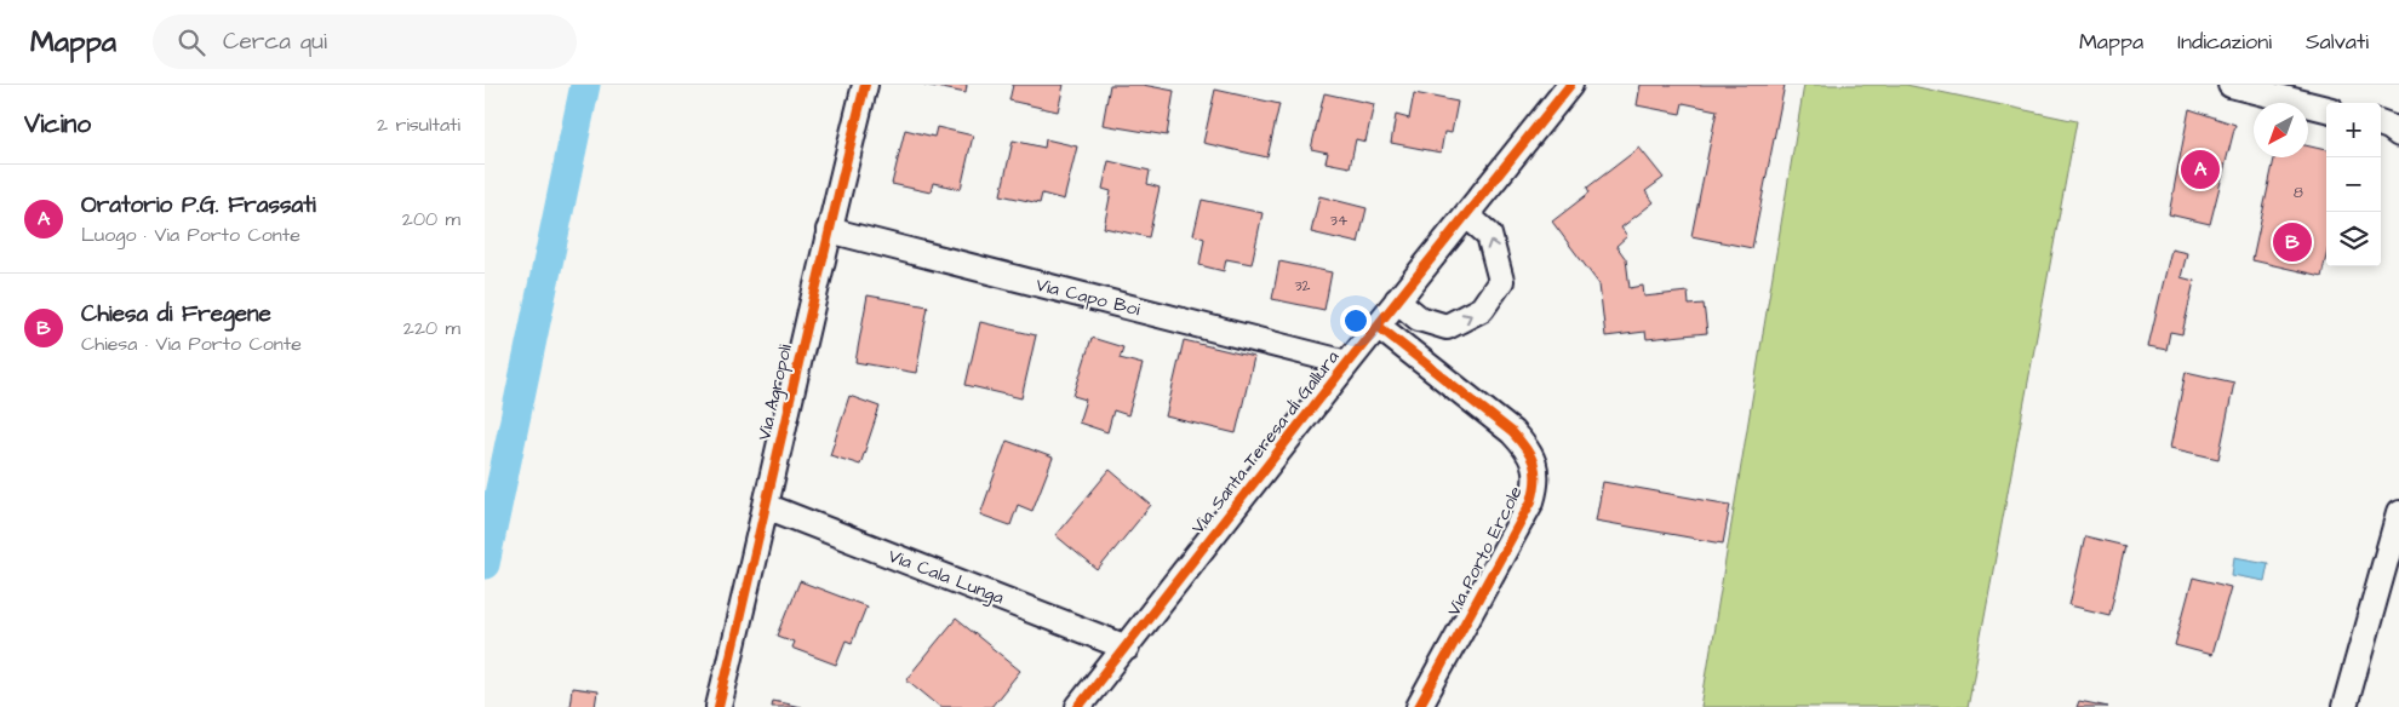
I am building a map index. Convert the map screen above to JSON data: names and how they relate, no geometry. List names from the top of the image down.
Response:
{
  "streets": {
    "street": [
      "Via Capo Boi",
      "Via Agropoli",
      "Via Santa Teresa di Gallura",
      "Via Porto Ercole",
      "Via Cala Lunga"
    ]
  },
  "crossings": [
    ["Via Capo Boi", "Via Agropoli"],
    ["Via Capo Boi", "Via Santa Teresa di Gallura"],
    ["Via Agropoli", "Via Cala Lunga"],
    ["Via Santa Teresa di Gallura", "Via Porto Ercole"],
    ["Via Santa Teresa di Gallura", "Via Cala Lunga"]
  ],
  "house_numbers": ["8", "34", "32"],
  "north": "bottom left",
  "page": {
    "header": "Mappa",
    "search": "Cerca qui",
    "nav": ["Mappa", "Indicazioni", "Salvati"],
    "heading": ["Vicino", "2 risultati"],
    "map_buttons": ["+", "−"],
    "pins": ["A", "B"],
    "list": [
      {
        "mark": "A",
        "name": "Oratorio P.G. Frassati",
        "note": "Luogo · Via Porto Conte",
        "value": "200 m"
      },
      {
        "mark": "B",
        "name": "Chiesa di Fregene",
        "note": "Chiesa · Via Porto Conte",
        "value": "220 m"
      }
    ]
  }
}
